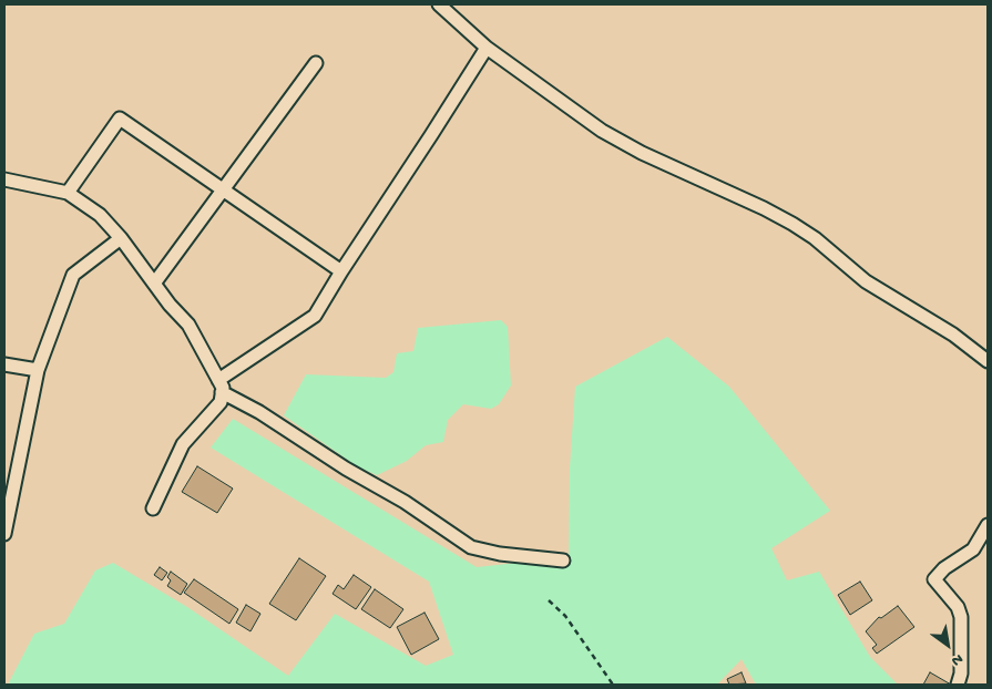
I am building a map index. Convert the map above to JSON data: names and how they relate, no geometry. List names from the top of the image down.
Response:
{
  "north": "bottom right"
}
